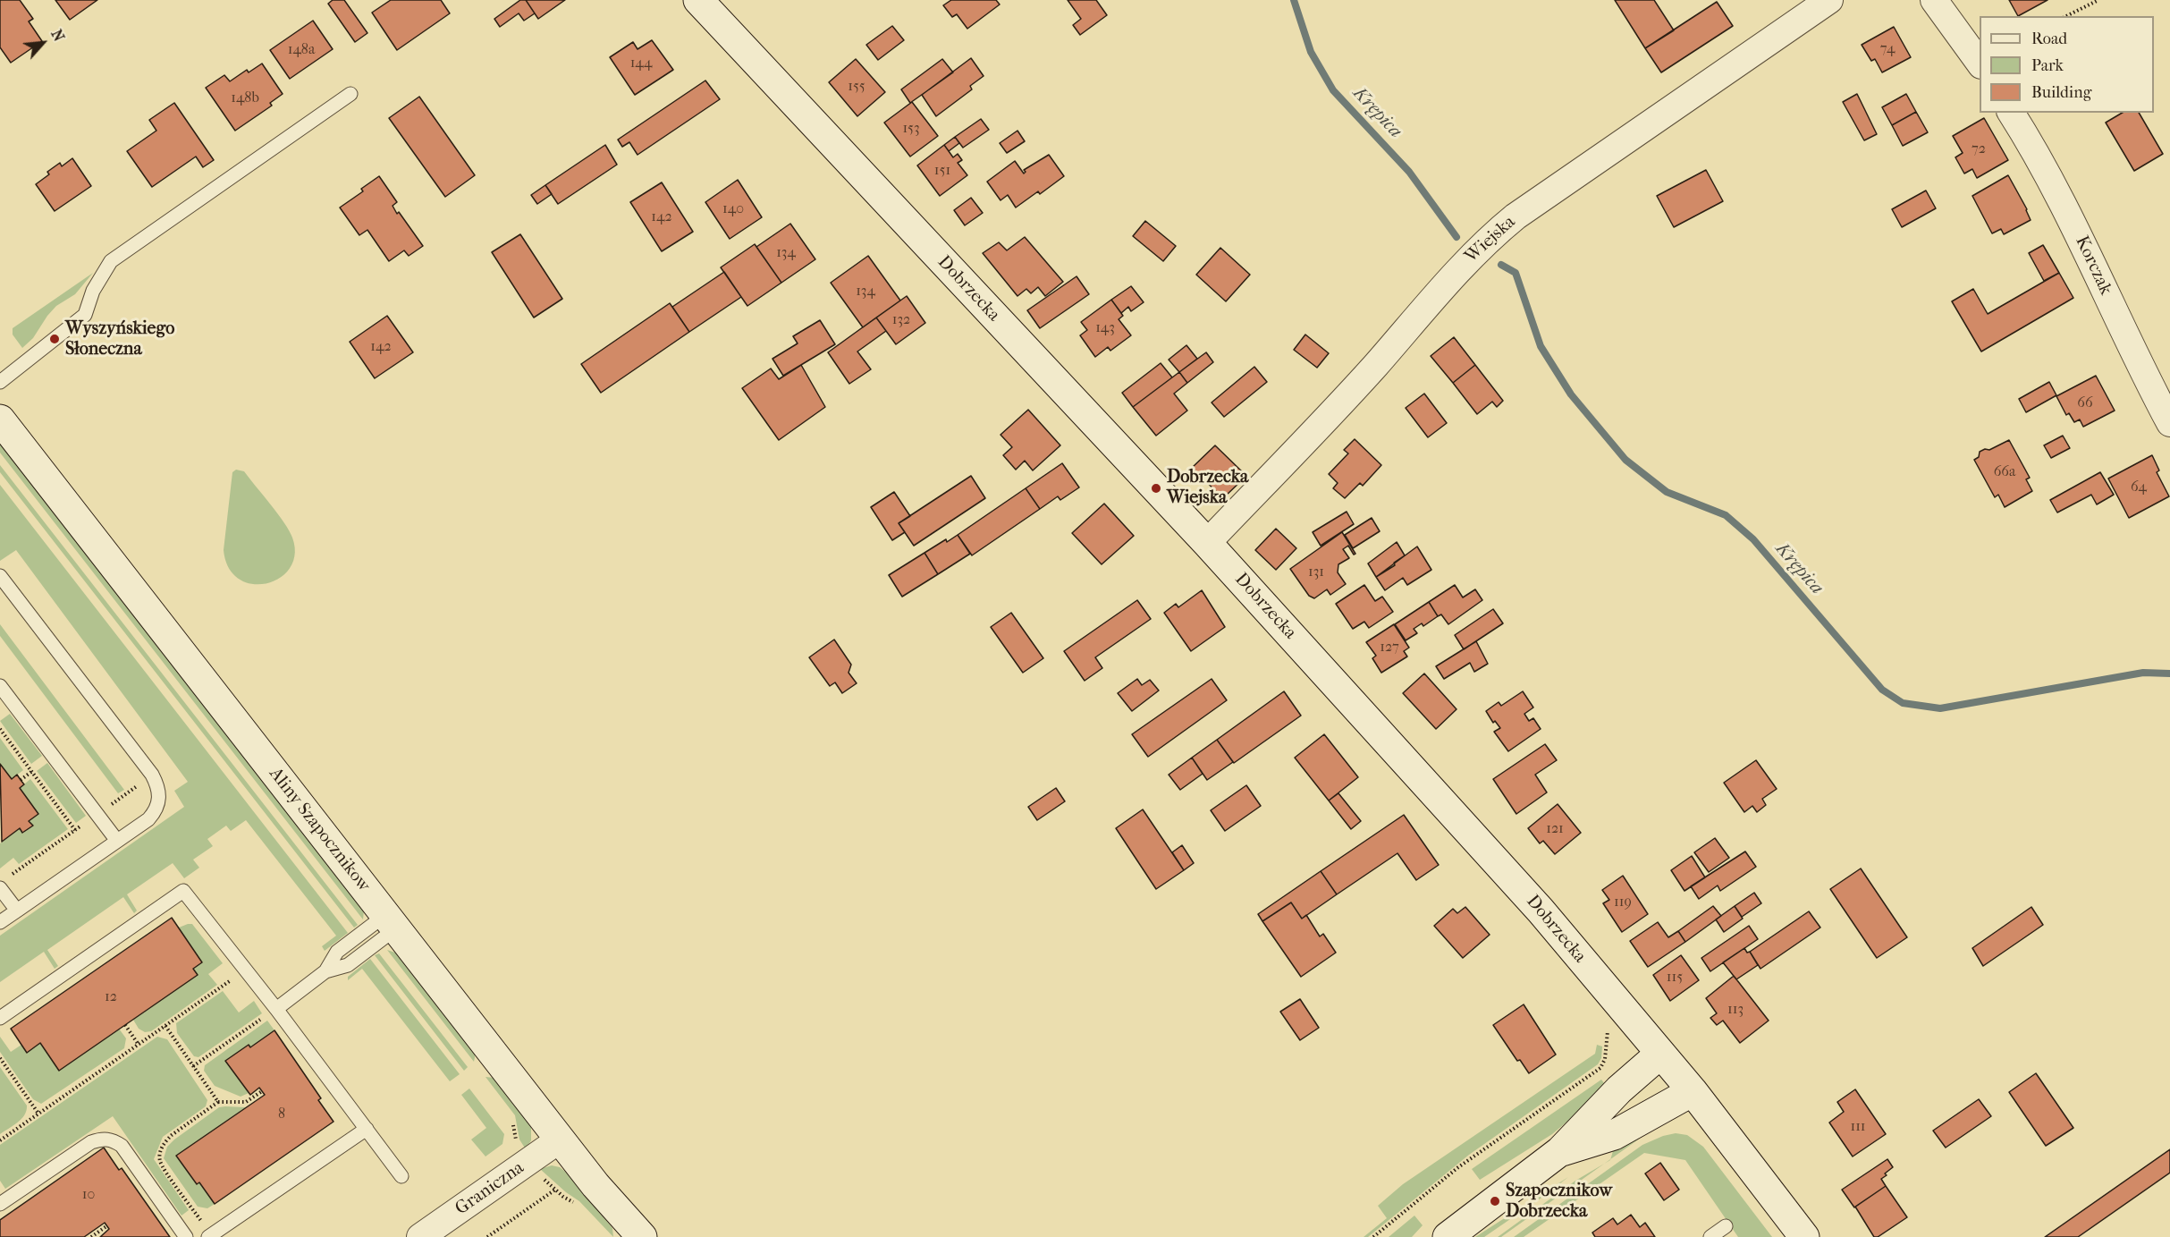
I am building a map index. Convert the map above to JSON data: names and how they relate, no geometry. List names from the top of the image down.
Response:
{
  "streets": {
    "street": [
      "Wiejska",
      "Korczak",
      "Dobrzecka",
      "Aliny Szapocznikow",
      "Graniczna"
    ]
  },
  "crossings": [
    ["Wiejska", "Dobrzecka"],
    ["Aliny Szapocznikow", "Graniczna"]
  ],
  "water": ["Krępica"],
  "places": ["Wyszyńskiego Słoneczna", "Dobrzecka Wiejska", "Szapocznikow Dobrzecka"],
  "house_numbers": [
    "74",
    "148a",
    "144",
    "155",
    "148b",
    "153",
    "72",
    "151",
    "140",
    "142",
    "134",
    "134",
    "132",
    "143",
    "142",
    "66",
    "66a",
    "64",
    "131",
    "127",
    "121",
    "119",
    "115",
    "12",
    "113",
    "8",
    "111",
    "10"
  ],
  "legend": ["Road", "Park", "Building"],
  "north": "top right"
}
